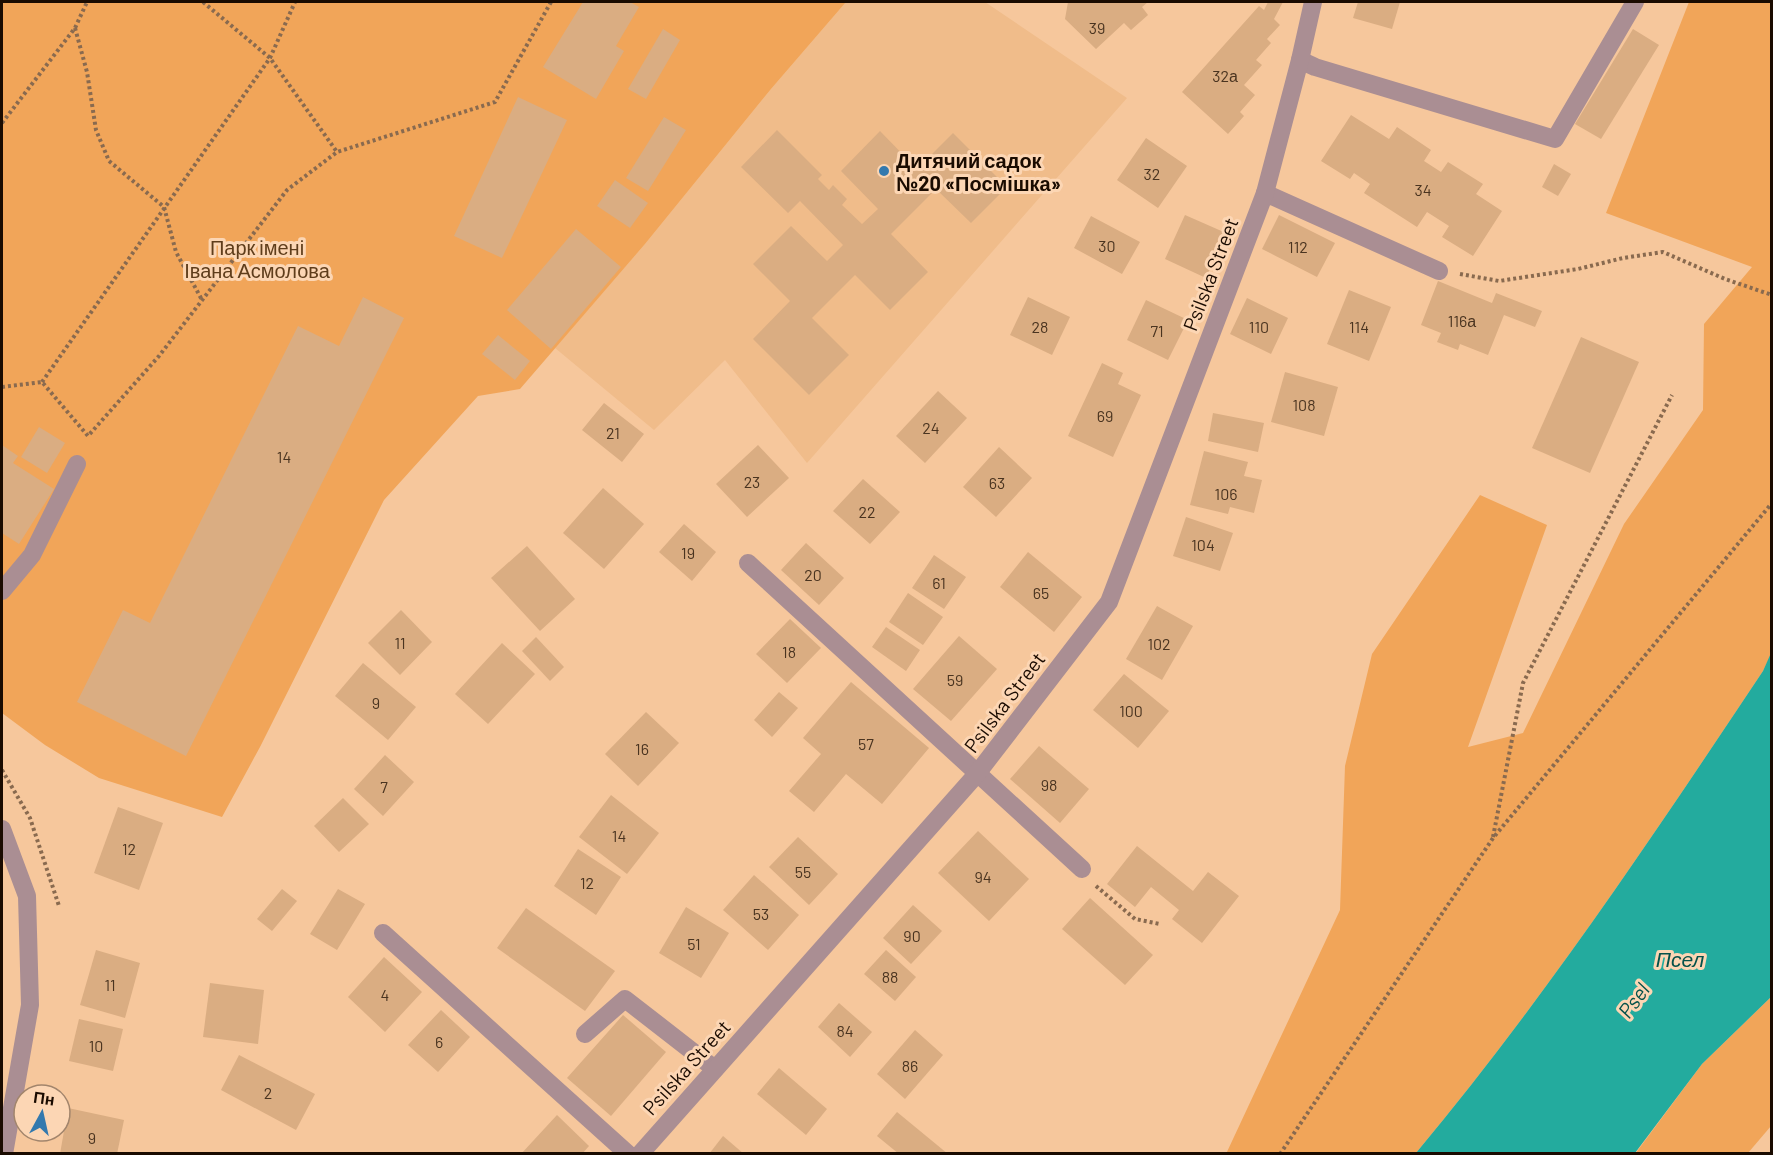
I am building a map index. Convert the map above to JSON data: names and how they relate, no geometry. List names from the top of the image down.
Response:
{
  "streets": {
    "street": ["Psilska Street"]
  },
  "water": ["Псел", "Psel"],
  "parks": ["Парк імені Івана Асмолова"],
  "places": ["Дитячий садок №20 «Посмішка»"],
  "house_numbers": [
    "39",
    "32а",
    "32",
    "34",
    "30",
    "112",
    "116а",
    "28",
    "110",
    "114",
    "71",
    "108",
    "69",
    "24",
    "21",
    "14",
    "23",
    "63",
    "106",
    "22",
    "104",
    "19",
    "20",
    "61",
    "65",
    "11",
    "102",
    "18",
    "59",
    "9",
    "100",
    "57",
    "16",
    "98",
    "7",
    "14",
    "12",
    "55",
    "94",
    "12",
    "53",
    "90",
    "51",
    "88",
    "11",
    "4",
    "84",
    "6",
    "10",
    "86",
    "2",
    "9"
  ],
  "north": "top"
}
